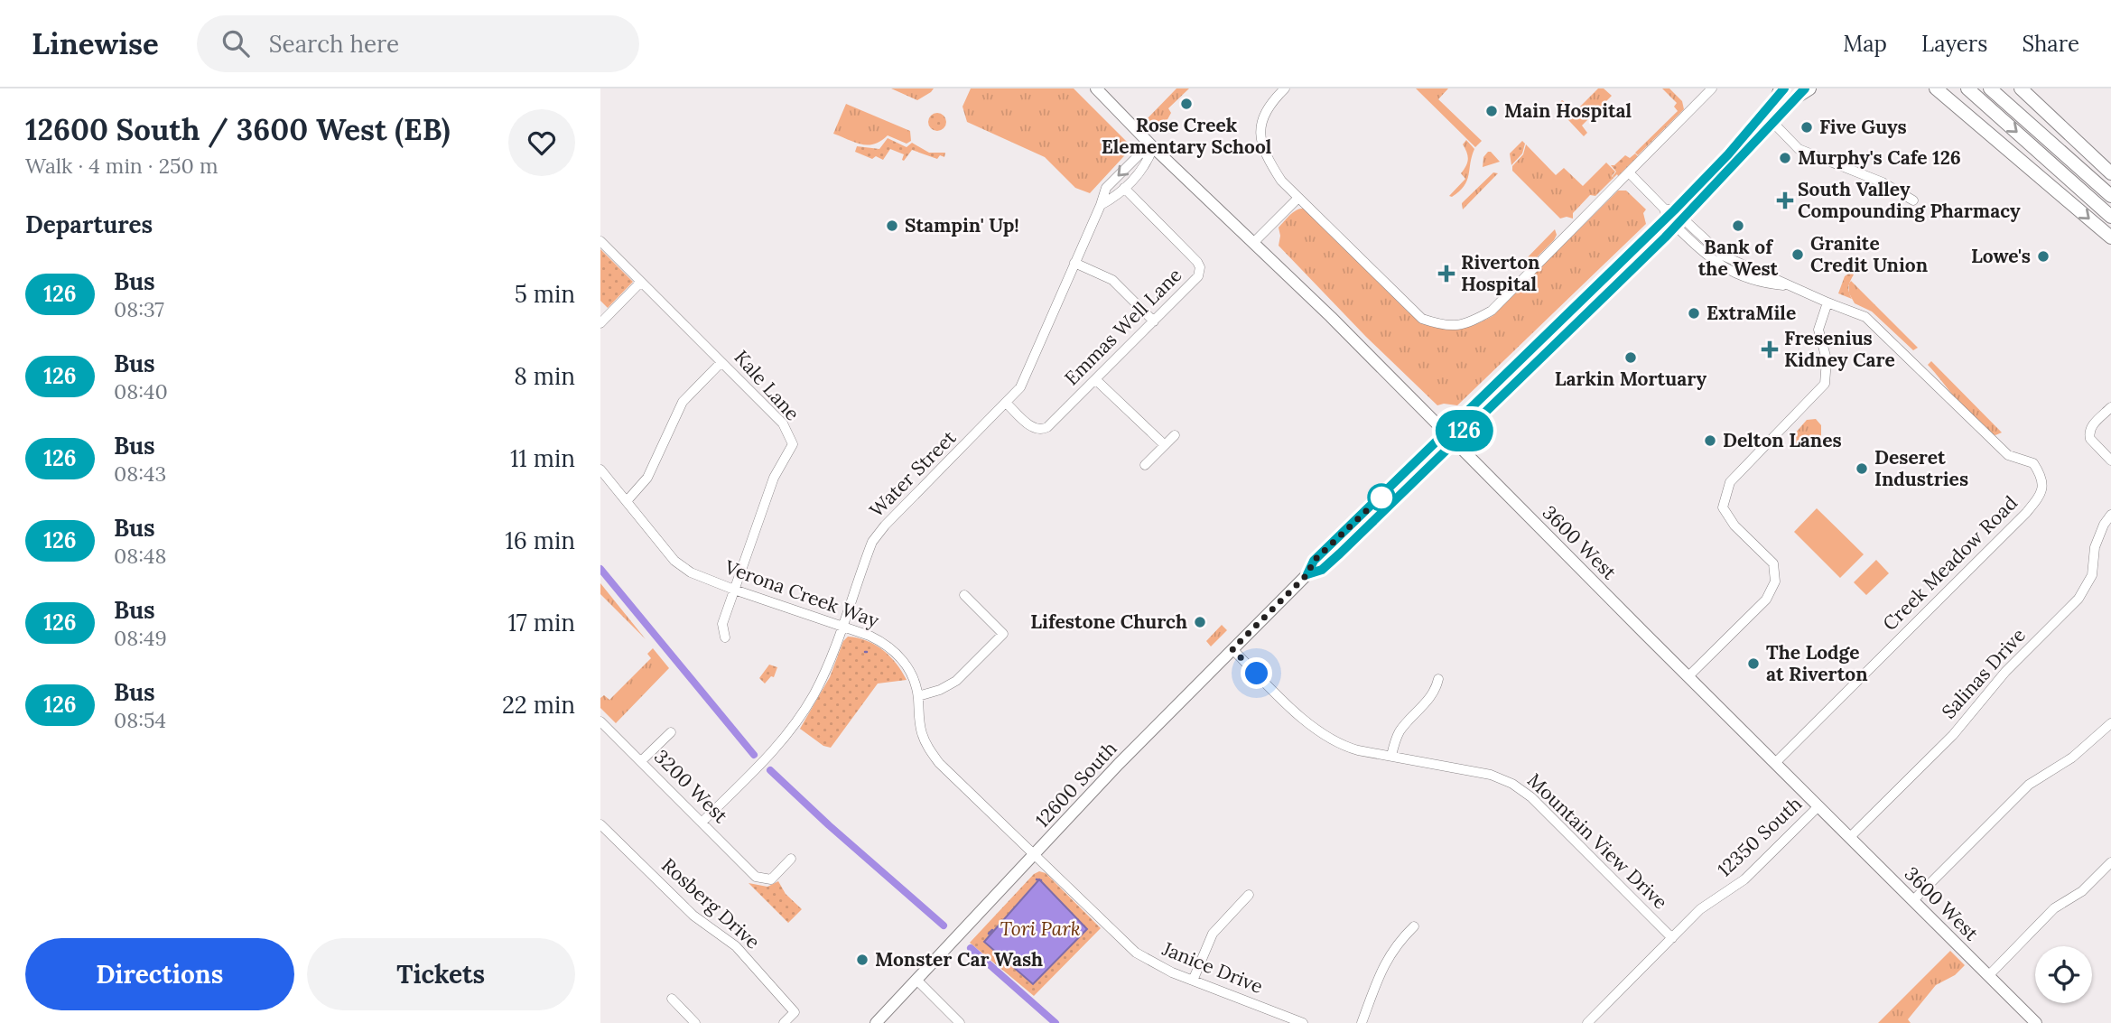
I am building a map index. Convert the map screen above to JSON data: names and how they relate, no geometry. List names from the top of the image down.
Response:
{
  "streets": {
    "main road": ["3600 West", "12600 South"],
    "street": [
      "Emmas Well Lane",
      "Kale Lane",
      "Water Street",
      "Creek Meadow Road",
      "Verona Creek Way",
      "Salinas Drive",
      "3200 West",
      "12350 South",
      "Mountain View Drive",
      "Rosberg Drive",
      "Janice Drive"
    ]
  },
  "crossings": [
    ["Emmas Well Lane", "Water Street"],
    ["Kale Lane", "Verona Creek Way"],
    ["Water Street", "3600 West"],
    ["Water Street", "Verona Creek Way"],
    ["Water Street", "3200 West"],
    ["3600 West", "Creek Meadow Road"],
    ["3600 West", "Salinas Drive"],
    ["3600 West", "12600 South"],
    ["3600 West", "12350 South"],
    ["Creek Meadow Road", "12600 South"],
    ["Verona Creek Way", "12600 South"],
    ["Verona Creek Way", "Janice Drive"],
    ["12600 South", "Mountain View Drive"],
    ["12600 South", "Janice Drive"],
    ["12350 South", "Mountain View Drive"]
  ],
  "parks": ["Tori Park"],
  "places": {
    "other": [
      "Rose Creek Elementary School",
      "Main Hospital",
      "Five Guys",
      "Murphy's Cafe 126",
      "Stampin' Up!",
      "Bank of the West",
      "Granite Credit Union",
      "Lowe's",
      "ExtraMile",
      "Larkin Mortuary",
      "Delton Lanes",
      "Deseret Industries",
      "Lifestone Church",
      "The Lodge at Riverton",
      "Monster Car Wash"
    ],
    "health": ["South Valley Compounding Pharmacy", "Riverton Hospital", "Fresenius Kidney Care"]
  },
  "lines": ["bus line 126"],
  "page": {
    "header": "Linewise",
    "search": "Search here",
    "nav": ["Map", "Layers", "Share"],
    "heading": [
      ["12600 South / 3600 West (EB)", "Walk · 4 min · 250 m"],
      "Departures"
    ],
    "on_map": "126",
    "list": [
      {
        "mark": "126",
        "name": "Bus",
        "note": "08:37",
        "value": "5 min"
      },
      {
        "mark": "126",
        "name": "Bus",
        "note": "08:40",
        "value": "8 min"
      },
      {
        "mark": "126",
        "name": "Bus",
        "note": "08:43",
        "value": "11 min"
      },
      {
        "mark": "126",
        "name": "Bus",
        "note": "08:48",
        "value": "16 min"
      },
      {
        "mark": "126",
        "name": "Bus",
        "note": "08:49",
        "value": "17 min"
      },
      {
        "mark": "126",
        "name": "Bus",
        "note": "08:54",
        "value": "22 min"
      }
    ],
    "buttons": ["Directions", "Tickets"]
  }
}
